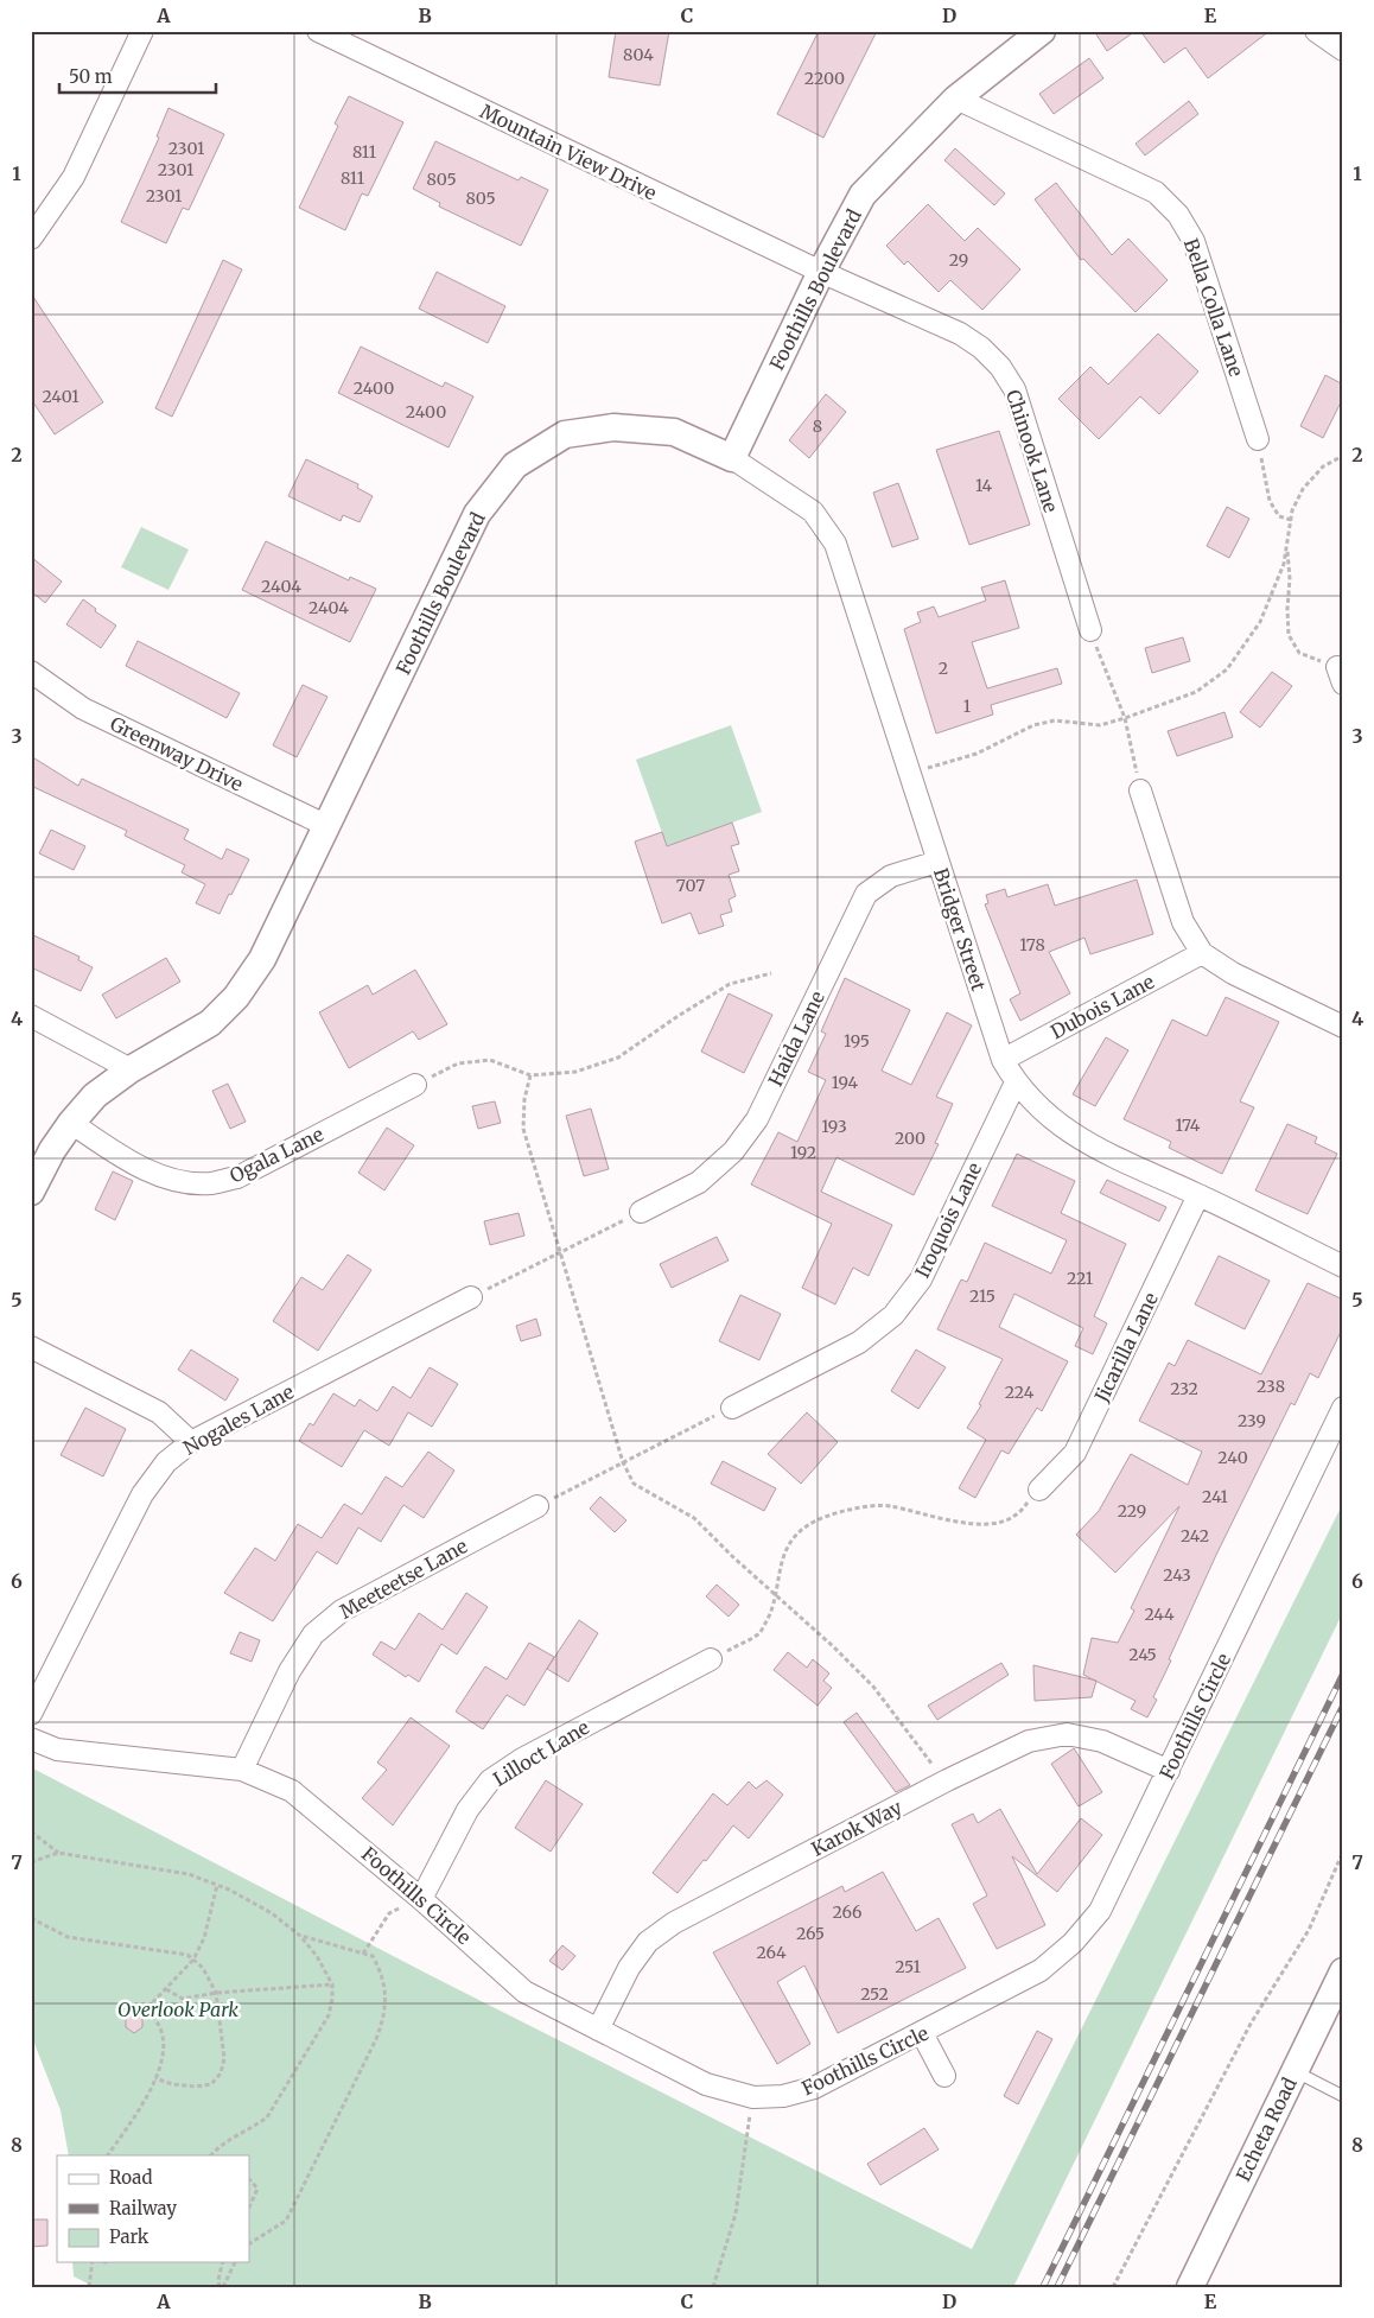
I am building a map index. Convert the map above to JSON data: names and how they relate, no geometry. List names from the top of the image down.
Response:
{
  "streets": {
    "street": [
      "Mountain View Drive",
      "Foothills Boulevard",
      "Bella Colla Lane",
      "Chinook Lane",
      "Greenway Drive",
      "Bridger Street",
      "Dubois Lane",
      "Haida Lane",
      "Ogala Lane",
      "Iroquois Lane",
      "Jicarilla Lane",
      "Nogales Lane",
      "Meeteetse Lane",
      "Foothills Circle",
      "Lilloct Lane",
      "Karok Way",
      "Echeta Road"
    ]
  },
  "crossings": [
    ["Mountain View Drive", "Foothills Boulevard"],
    ["Mountain View Drive", "Chinook Lane"],
    ["Foothills Boulevard", "Bella Colla Lane"],
    ["Foothills Boulevard", "Chinook Lane"],
    ["Foothills Boulevard", "Greenway Drive"],
    ["Foothills Boulevard", "Bridger Street"],
    ["Foothills Boulevard", "Ogala Lane"],
    ["Bridger Street", "Dubois Lane"],
    ["Bridger Street", "Haida Lane"],
    ["Bridger Street", "Iroquois Lane"],
    ["Bridger Street", "Jicarilla Lane"],
    ["Meeteetse Lane", "Foothills Circle"],
    ["Foothills Circle", "Lilloct Lane"],
    ["Foothills Circle", "Karok Way"]
  ],
  "parks": ["Overlook Park"],
  "house_numbers": [
    "804",
    "2200",
    "2301",
    "811",
    "2301",
    "811",
    "805",
    "2301",
    "805",
    "29",
    "2400",
    "2401",
    "2400",
    "8",
    "14",
    "2404",
    "2404",
    "2",
    "1",
    "707",
    "178",
    "195",
    "194",
    "174",
    "193",
    "200",
    "192",
    "221",
    "215",
    "238",
    "232",
    "224",
    "239",
    "240",
    "241",
    "229",
    "242",
    "243",
    "244",
    "245",
    "266",
    "265",
    "264",
    "251",
    "252"
  ],
  "legend": ["Road", "Railway", "Park"],
  "scale_bar": "50 m",
  "grid": {
    "columns": [
      "A",
      "B",
      "C",
      "D",
      "E"
    ],
    "rows": [
      "1",
      "2",
      "3",
      "4",
      "5",
      "6",
      "7",
      "8"
    ]
  }
}
